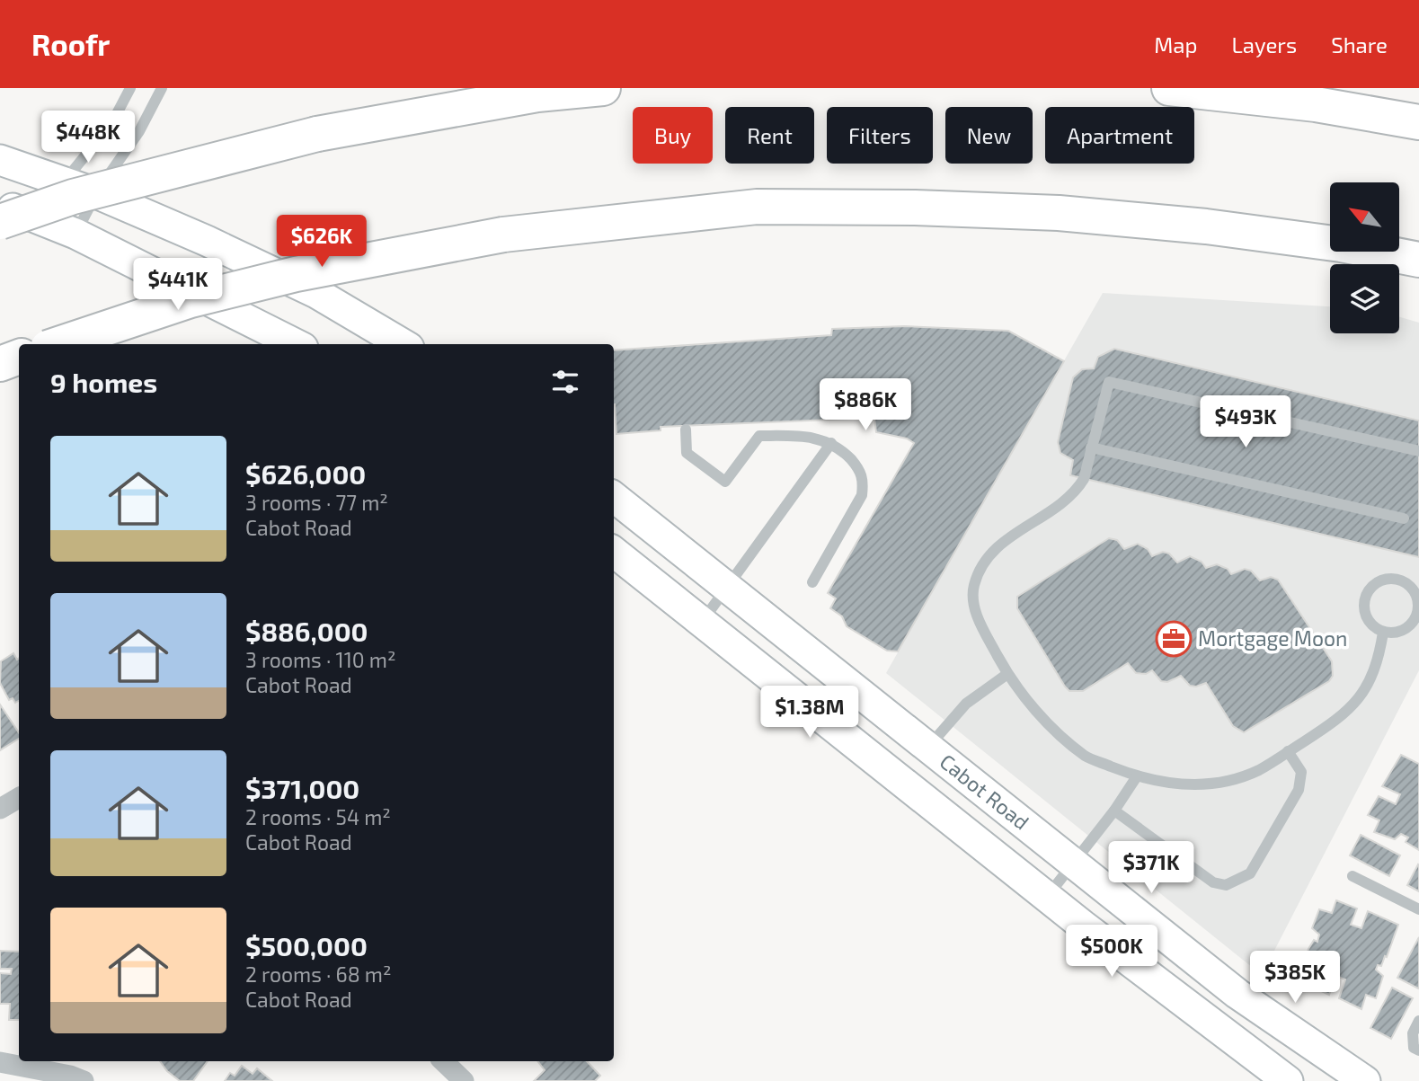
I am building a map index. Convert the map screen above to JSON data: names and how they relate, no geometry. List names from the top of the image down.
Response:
{
  "streets": {
    "main road": ["Cabot Road"]
  },
  "places": {
    "office": ["Mortgage Moon"]
  },
  "north": "top left",
  "page": {
    "header": "Roofr",
    "nav": ["Map", "Layers", "Share"],
    "chip": [
      "Buy",
      "Rent",
      "Filters",
      "New",
      "Apartment"
    ],
    "price": [
      "$448K",
      "$626K",
      "$441K",
      "$886K",
      "$493K",
      "$1.38M",
      "$371K",
      "$500K",
      "$385K"
    ],
    "heading": "9 homes",
    "list": [
      {
        "name": "$626,000",
        "note": "3 rooms · 77 m² · Cabot Road"
      },
      {
        "name": "$886,000",
        "note": "3 rooms · 110 m² · Cabot Road"
      },
      {
        "name": "$371,000",
        "note": "2 rooms · 54 m² · Cabot Road"
      },
      {
        "name": "$500,000",
        "note": "2 rooms · 68 m² · Cabot Road"
      }
    ]
  }
}
